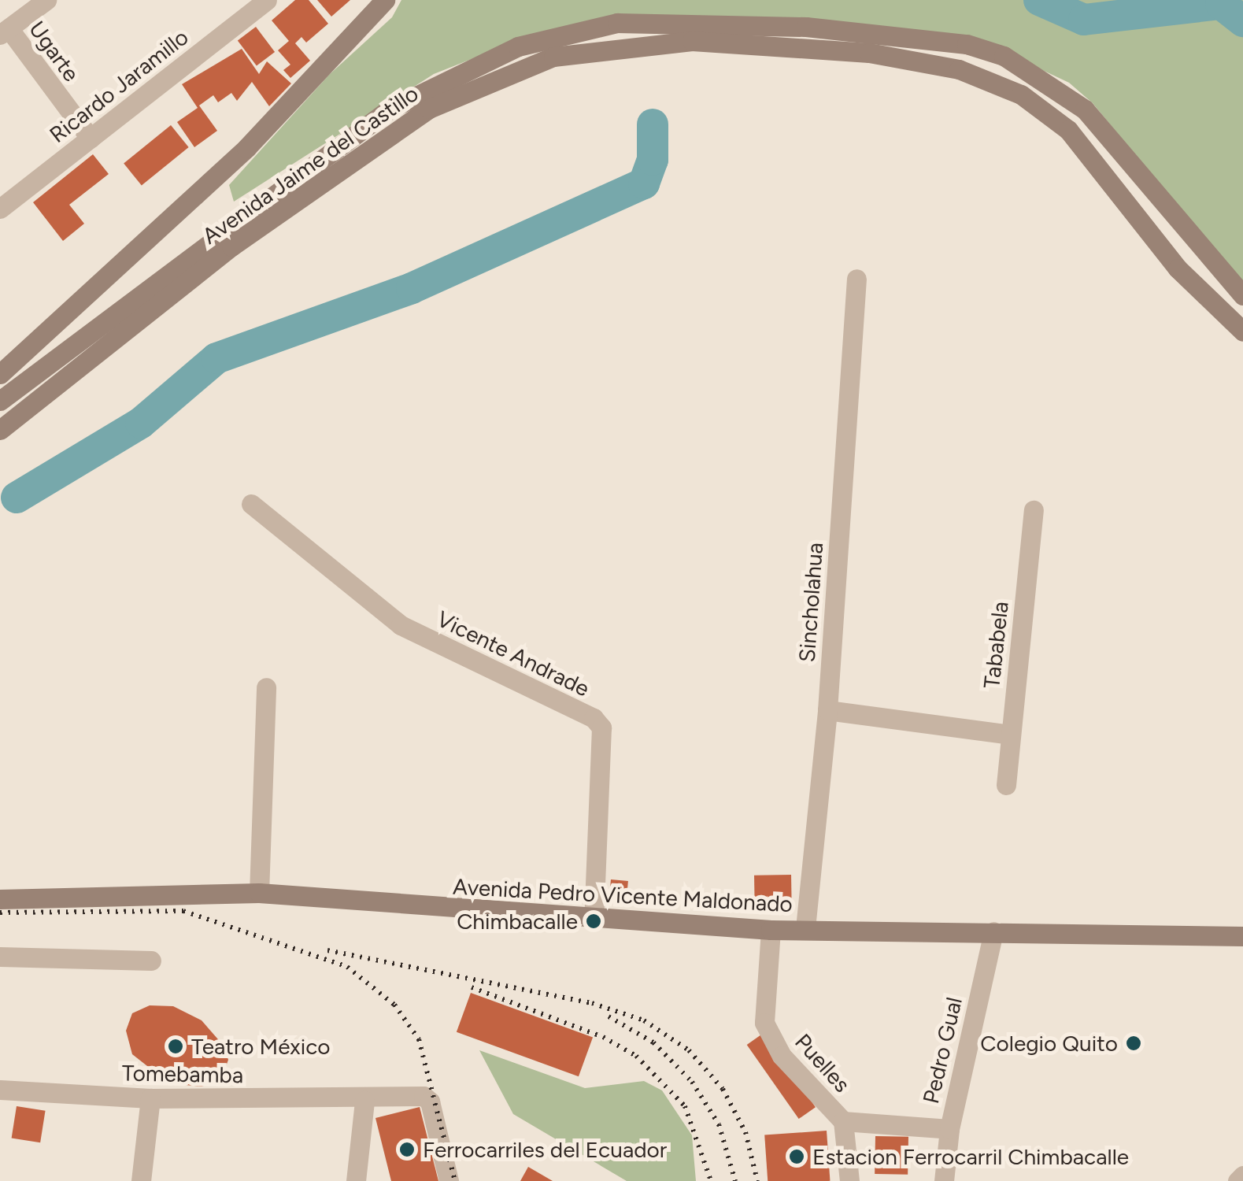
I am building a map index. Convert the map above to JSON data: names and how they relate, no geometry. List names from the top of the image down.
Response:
{
  "streets": {
    "main road": ["Avenida Jaime del Castillo", "Avenida Pedro Vicente Maldonado"],
    "street": [
      "Ugarte",
      "Ricardo Jaramillo",
      "Sincholahua",
      "Tababela",
      "Vicente Andrade",
      "Pedro Gual",
      "Puelles",
      "Tomebamba"
    ]
  },
  "crossings": [
    ["Ugarte", "Ricardo Jaramillo"],
    ["Sincholahua", "Avenida Pedro Vicente Maldonado"],
    ["Vicente Andrade", "Avenida Pedro Vicente Maldonado"],
    ["Avenida Pedro Vicente Maldonado", "Pedro Gual"],
    ["Avenida Pedro Vicente Maldonado", "Puelles"],
    ["Pedro Gual", "Puelles"]
  ],
  "places": [
    "Chimbacalle",
    "Colegio Quito",
    "Teatro México",
    "Ferrocarriles del Ecuador",
    "Estacion Ferrocarril Chimbacalle"
  ]
}
